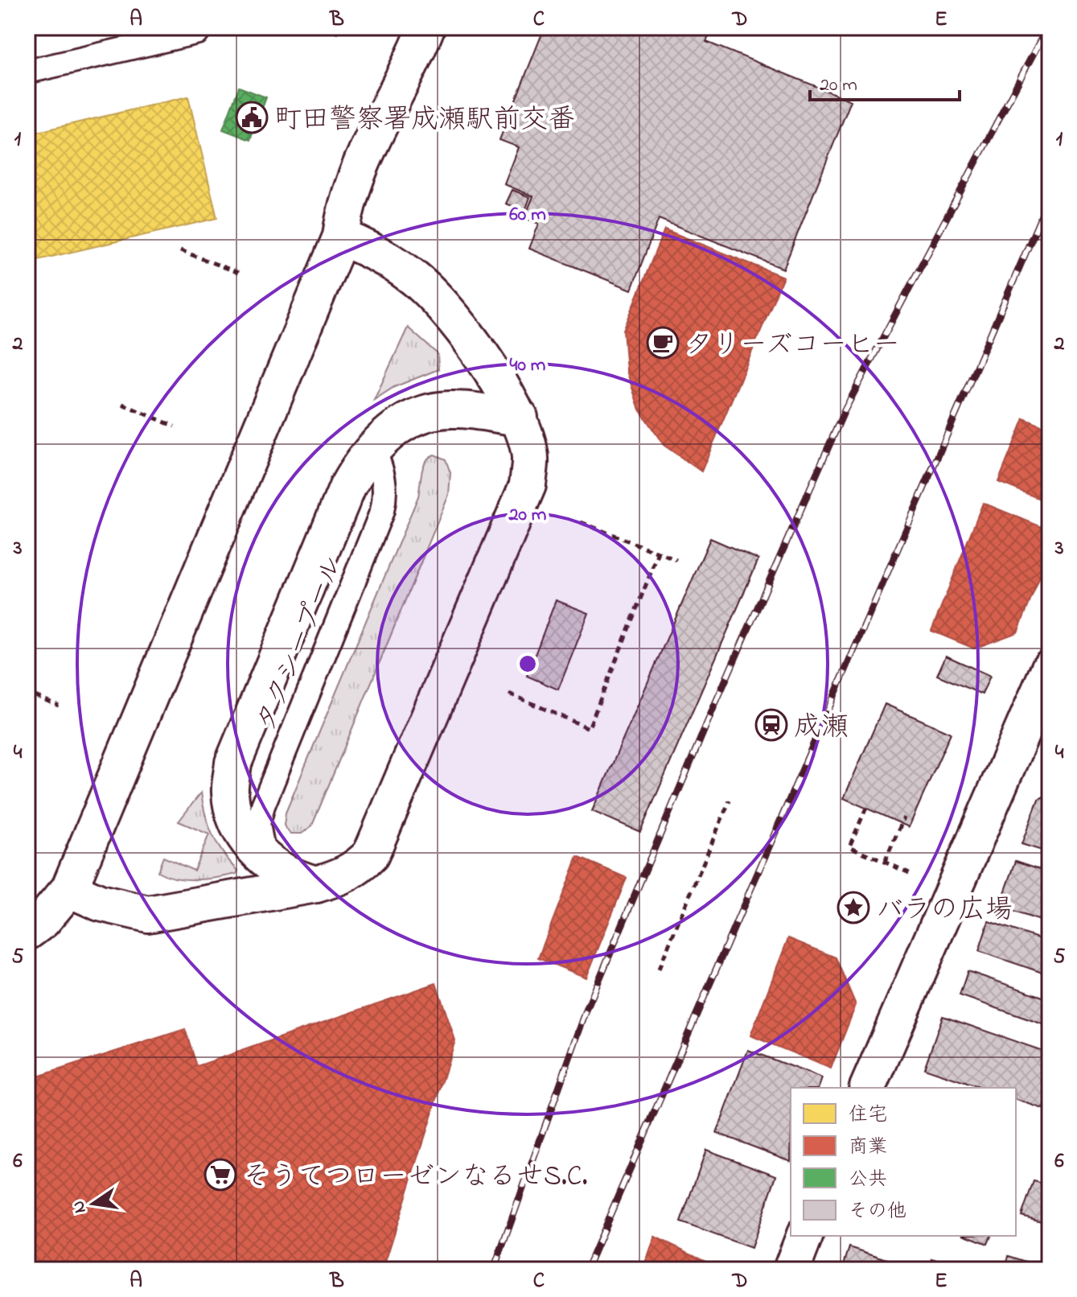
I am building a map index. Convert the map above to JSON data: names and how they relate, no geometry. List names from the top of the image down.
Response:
{
  "places": {
    "public building": ["町田警察署成瀬駅前交番"],
    "cafe": ["タリーズコーヒー"],
    "station": ["成瀬"],
    "place": ["バラの広場"],
    "supermarket": ["そうてつローゼンなるせS.C."]
  },
  "legend": [
    "住宅",
    "商業",
    "公共",
    "その他"
  ],
  "scale_bar": "20 m",
  "north": "left",
  "grid": {
    "columns": [
      "A",
      "B",
      "C",
      "D",
      "E"
    ],
    "rows": [
      "1",
      "2",
      "3",
      "4",
      "5",
      "6"
    ]
  },
  "rings": ["60 m", "40 m", "20 m"]
}
